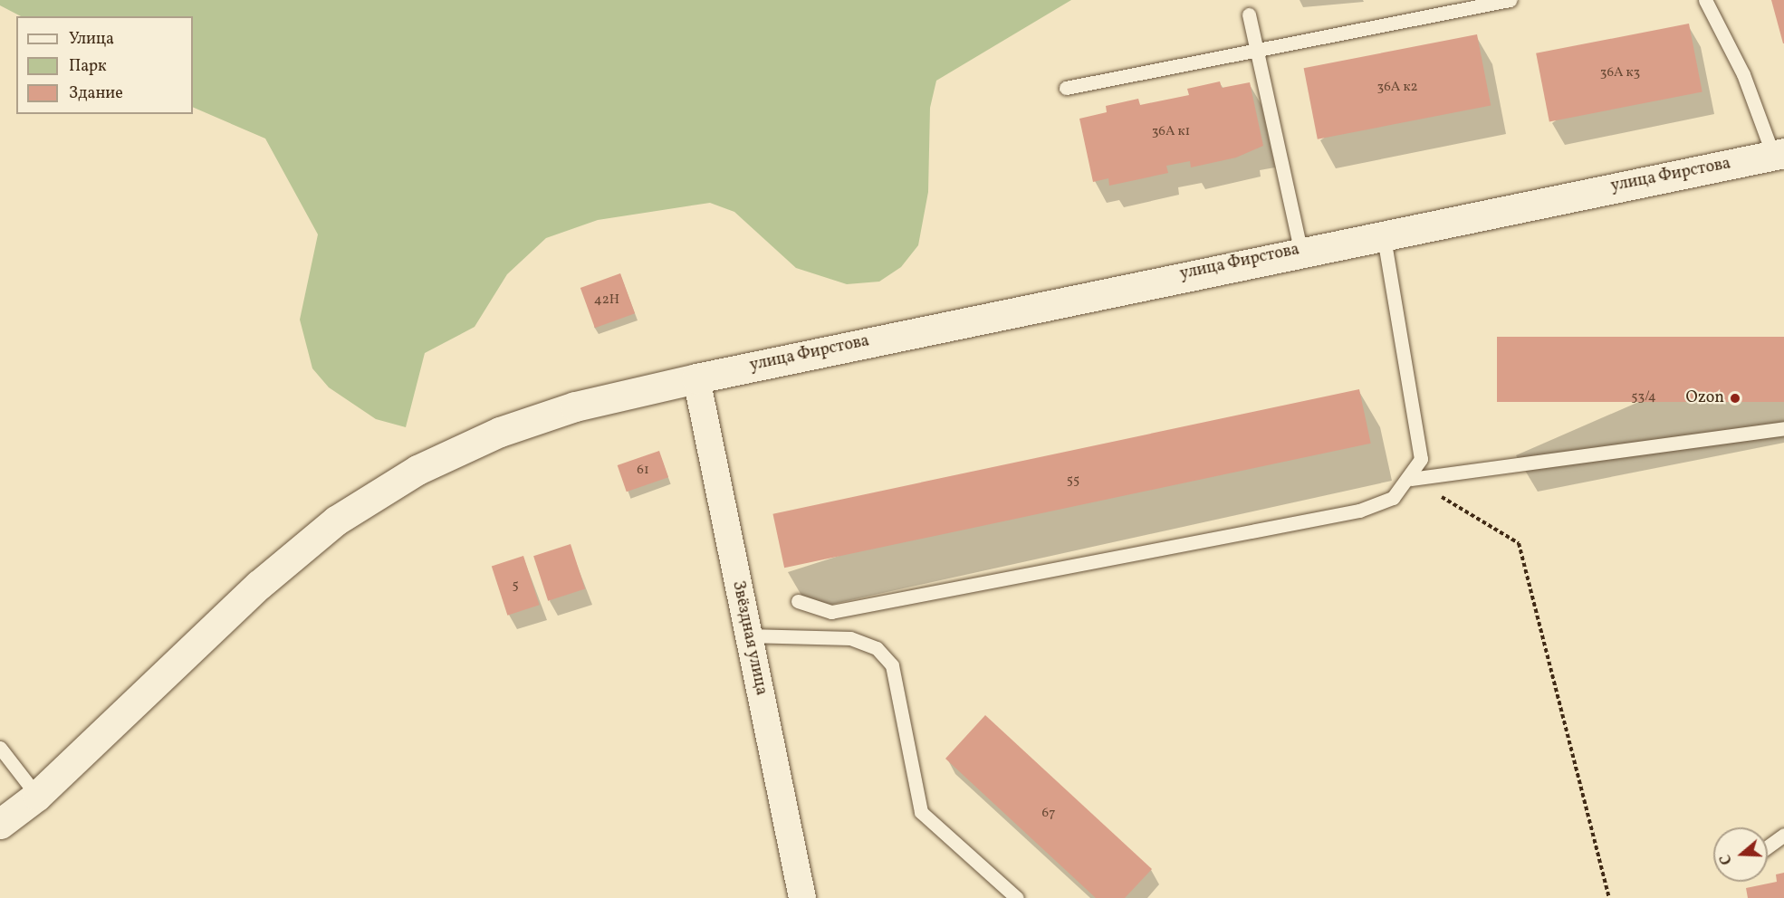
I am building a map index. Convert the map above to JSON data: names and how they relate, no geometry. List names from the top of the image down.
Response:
{
  "streets": {
    "main road": ["улица Фирстова"],
    "street": ["Звёздная улица"]
  },
  "crossings": [
    ["улица Фирстова", "Звёздная улица"]
  ],
  "places": ["Ozon"],
  "house_numbers": [
    "36А к3",
    "36А к2",
    "36А к1",
    "42Н",
    "53/4",
    "61",
    "55",
    "5",
    "67"
  ],
  "legend": ["Улица", "Парк", "Здание"],
  "north": "left"
}
